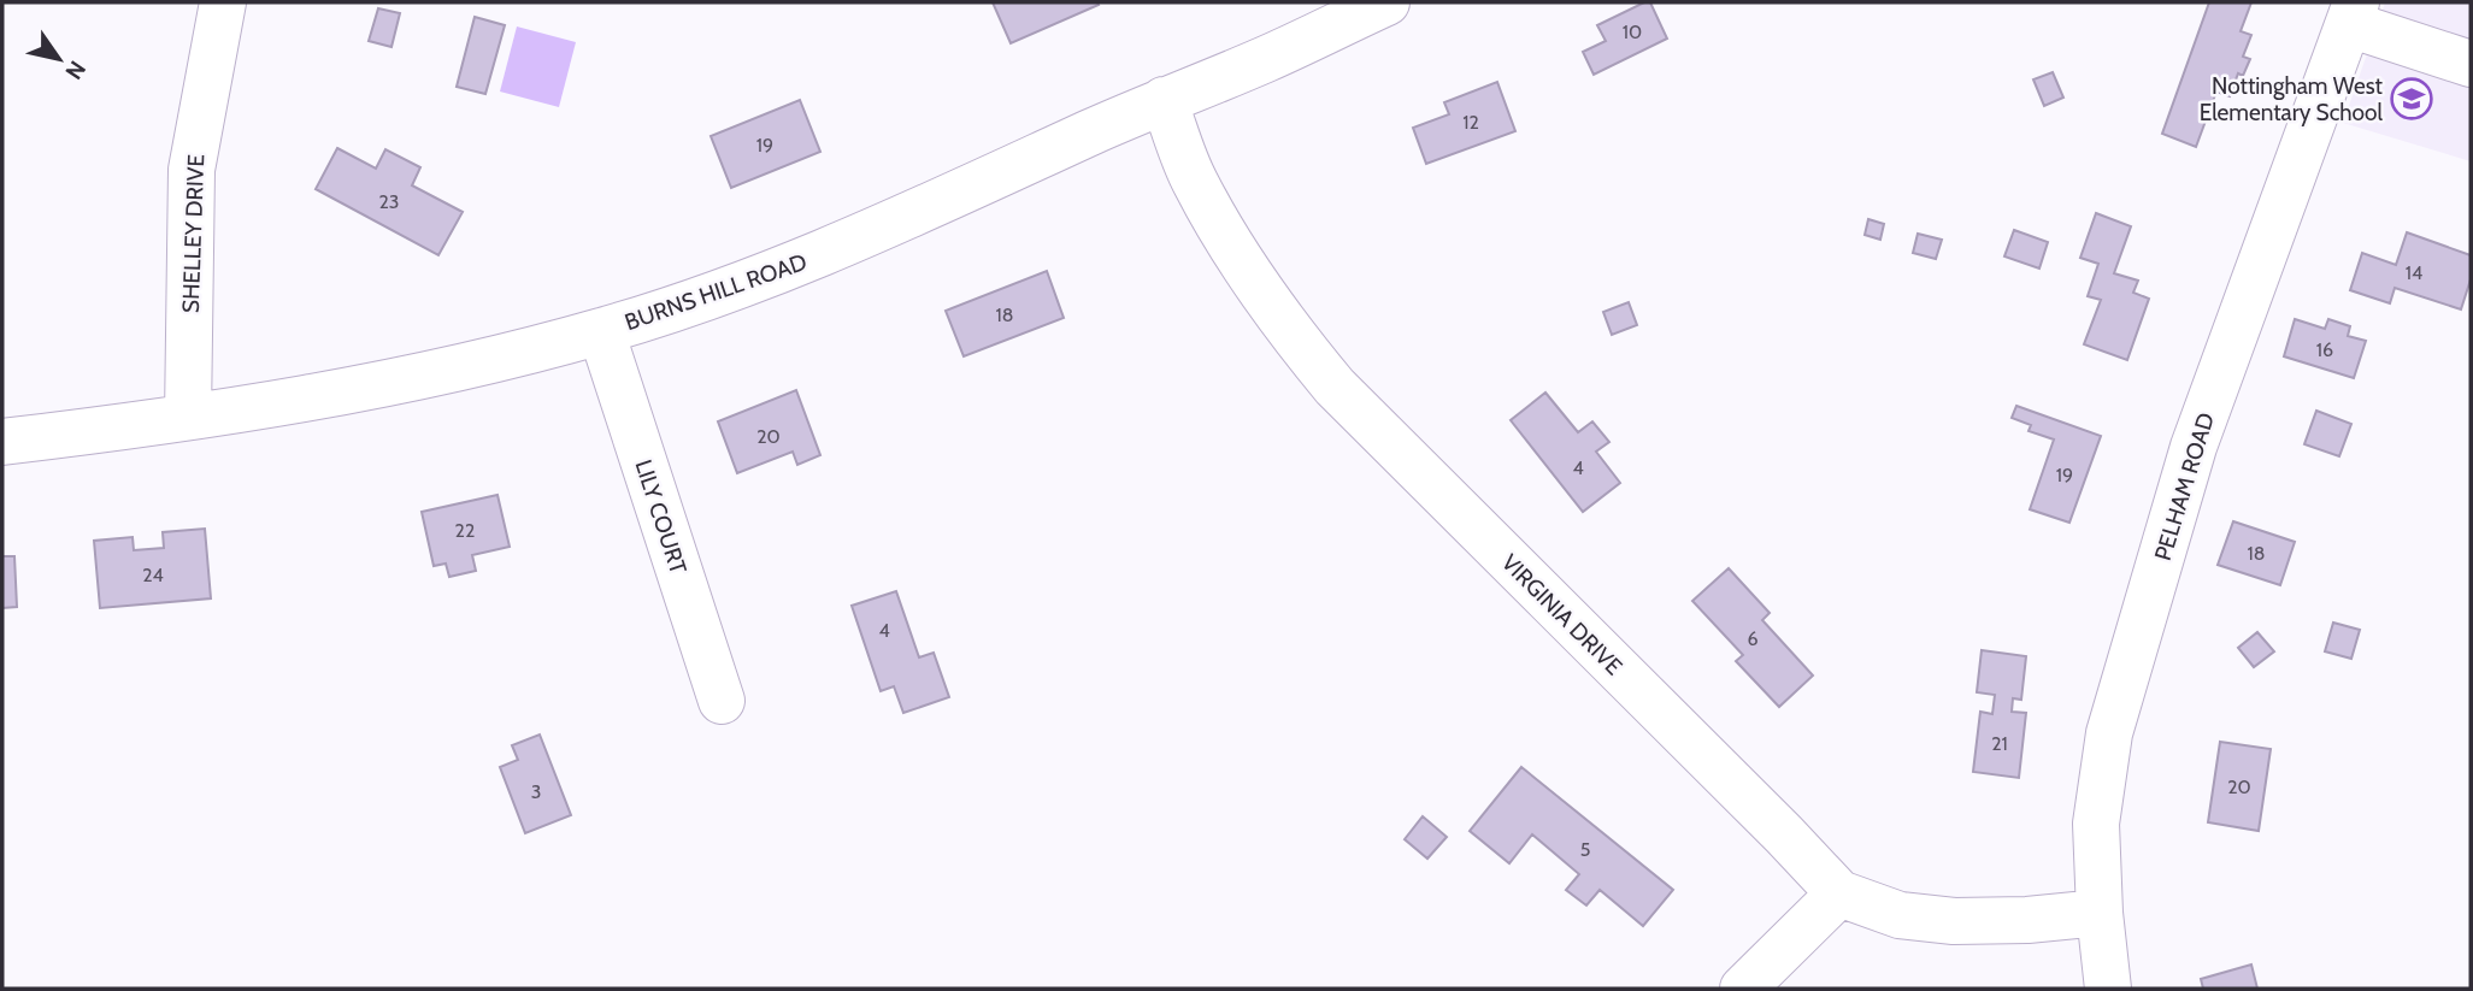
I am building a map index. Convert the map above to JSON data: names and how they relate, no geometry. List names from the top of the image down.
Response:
{
  "streets": {
    "street": [
      "SHELLEY DRIVE",
      "BURNS HILL ROAD",
      "PELHAM ROAD",
      "LILY COURT",
      "VIRGINIA DRIVE"
    ]
  },
  "crossings": [
    ["SHELLEY DRIVE", "BURNS HILL ROAD"],
    ["BURNS HILL ROAD", "LILY COURT"],
    ["BURNS HILL ROAD", "VIRGINIA DRIVE"],
    ["PELHAM ROAD", "VIRGINIA DRIVE"]
  ],
  "places": {
    "school or university": ["Nottingham West Elementary School"]
  },
  "house_numbers": [
    "10",
    "12",
    "19",
    "23",
    "14",
    "18",
    "16",
    "20",
    "4",
    "19",
    "22",
    "18",
    "24",
    "4",
    "6",
    "21",
    "20",
    "3",
    "5"
  ],
  "north": "bottom right"
}
